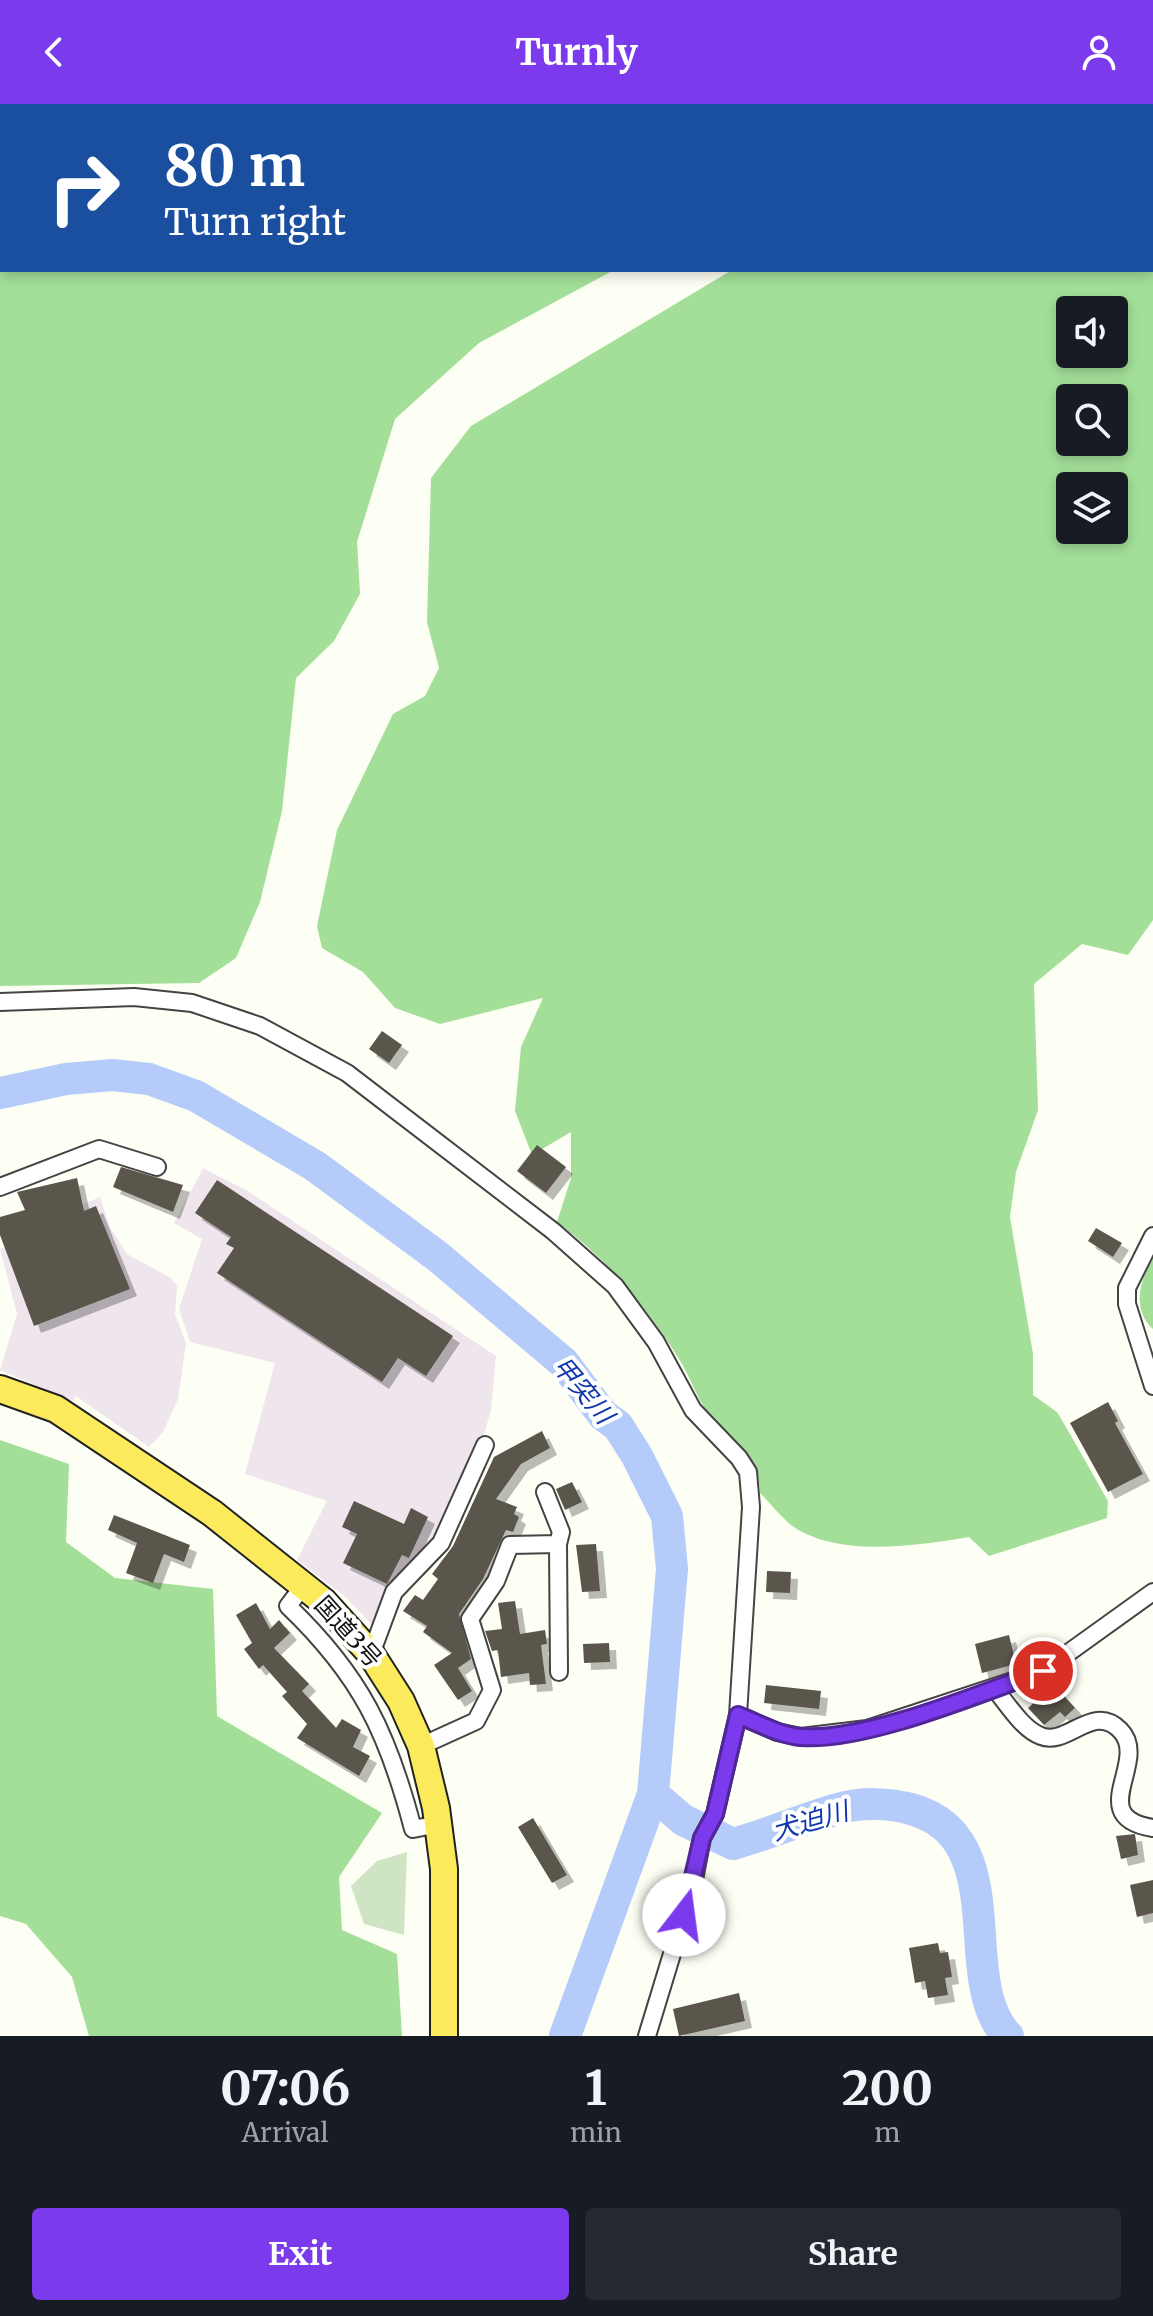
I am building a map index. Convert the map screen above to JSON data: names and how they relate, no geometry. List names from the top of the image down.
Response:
{
  "streets": {
    "highway": ["国道3号"]
  },
  "water": ["甲突川", "犬迫川"],
  "page": {
    "header": "Turnly",
    "turn": ["80 m", "Turn right"],
    "eta": [
      "07:06",
      "Arrival",
      "1",
      "min",
      "200",
      "m"
    ],
    "buttons": ["Exit", "Share"]
  }
}
